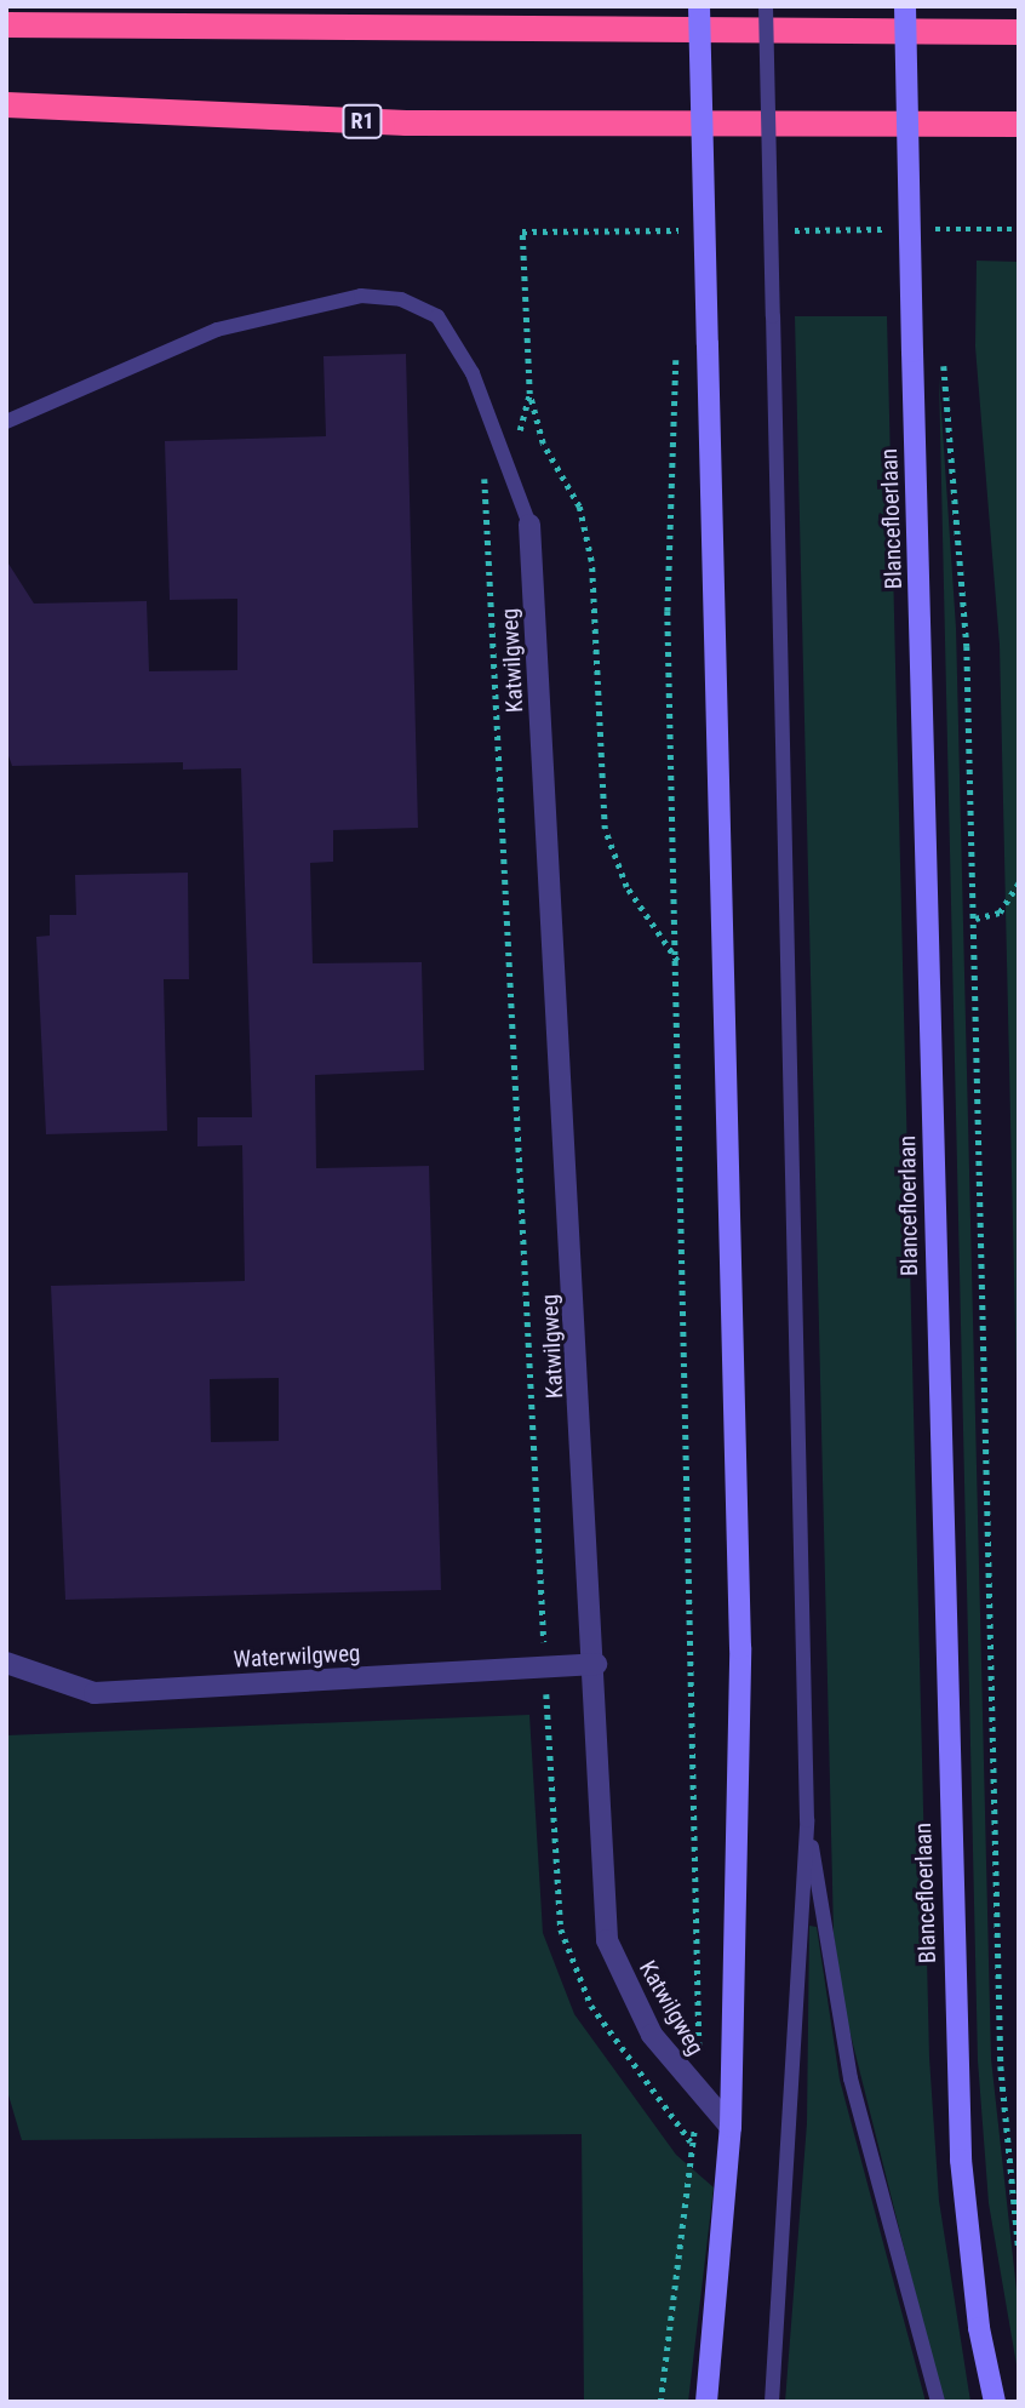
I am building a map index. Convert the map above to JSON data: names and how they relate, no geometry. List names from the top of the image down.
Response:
{
  "streets": {
    "highway": ["R1"],
    "main road": ["Blancefloerlaan"],
    "street": ["Katwilgweg", "Waterwilgweg"]
  },
  "crossings": [
    ["Katwilgweg", "Waterwilgweg"]
  ]
}
